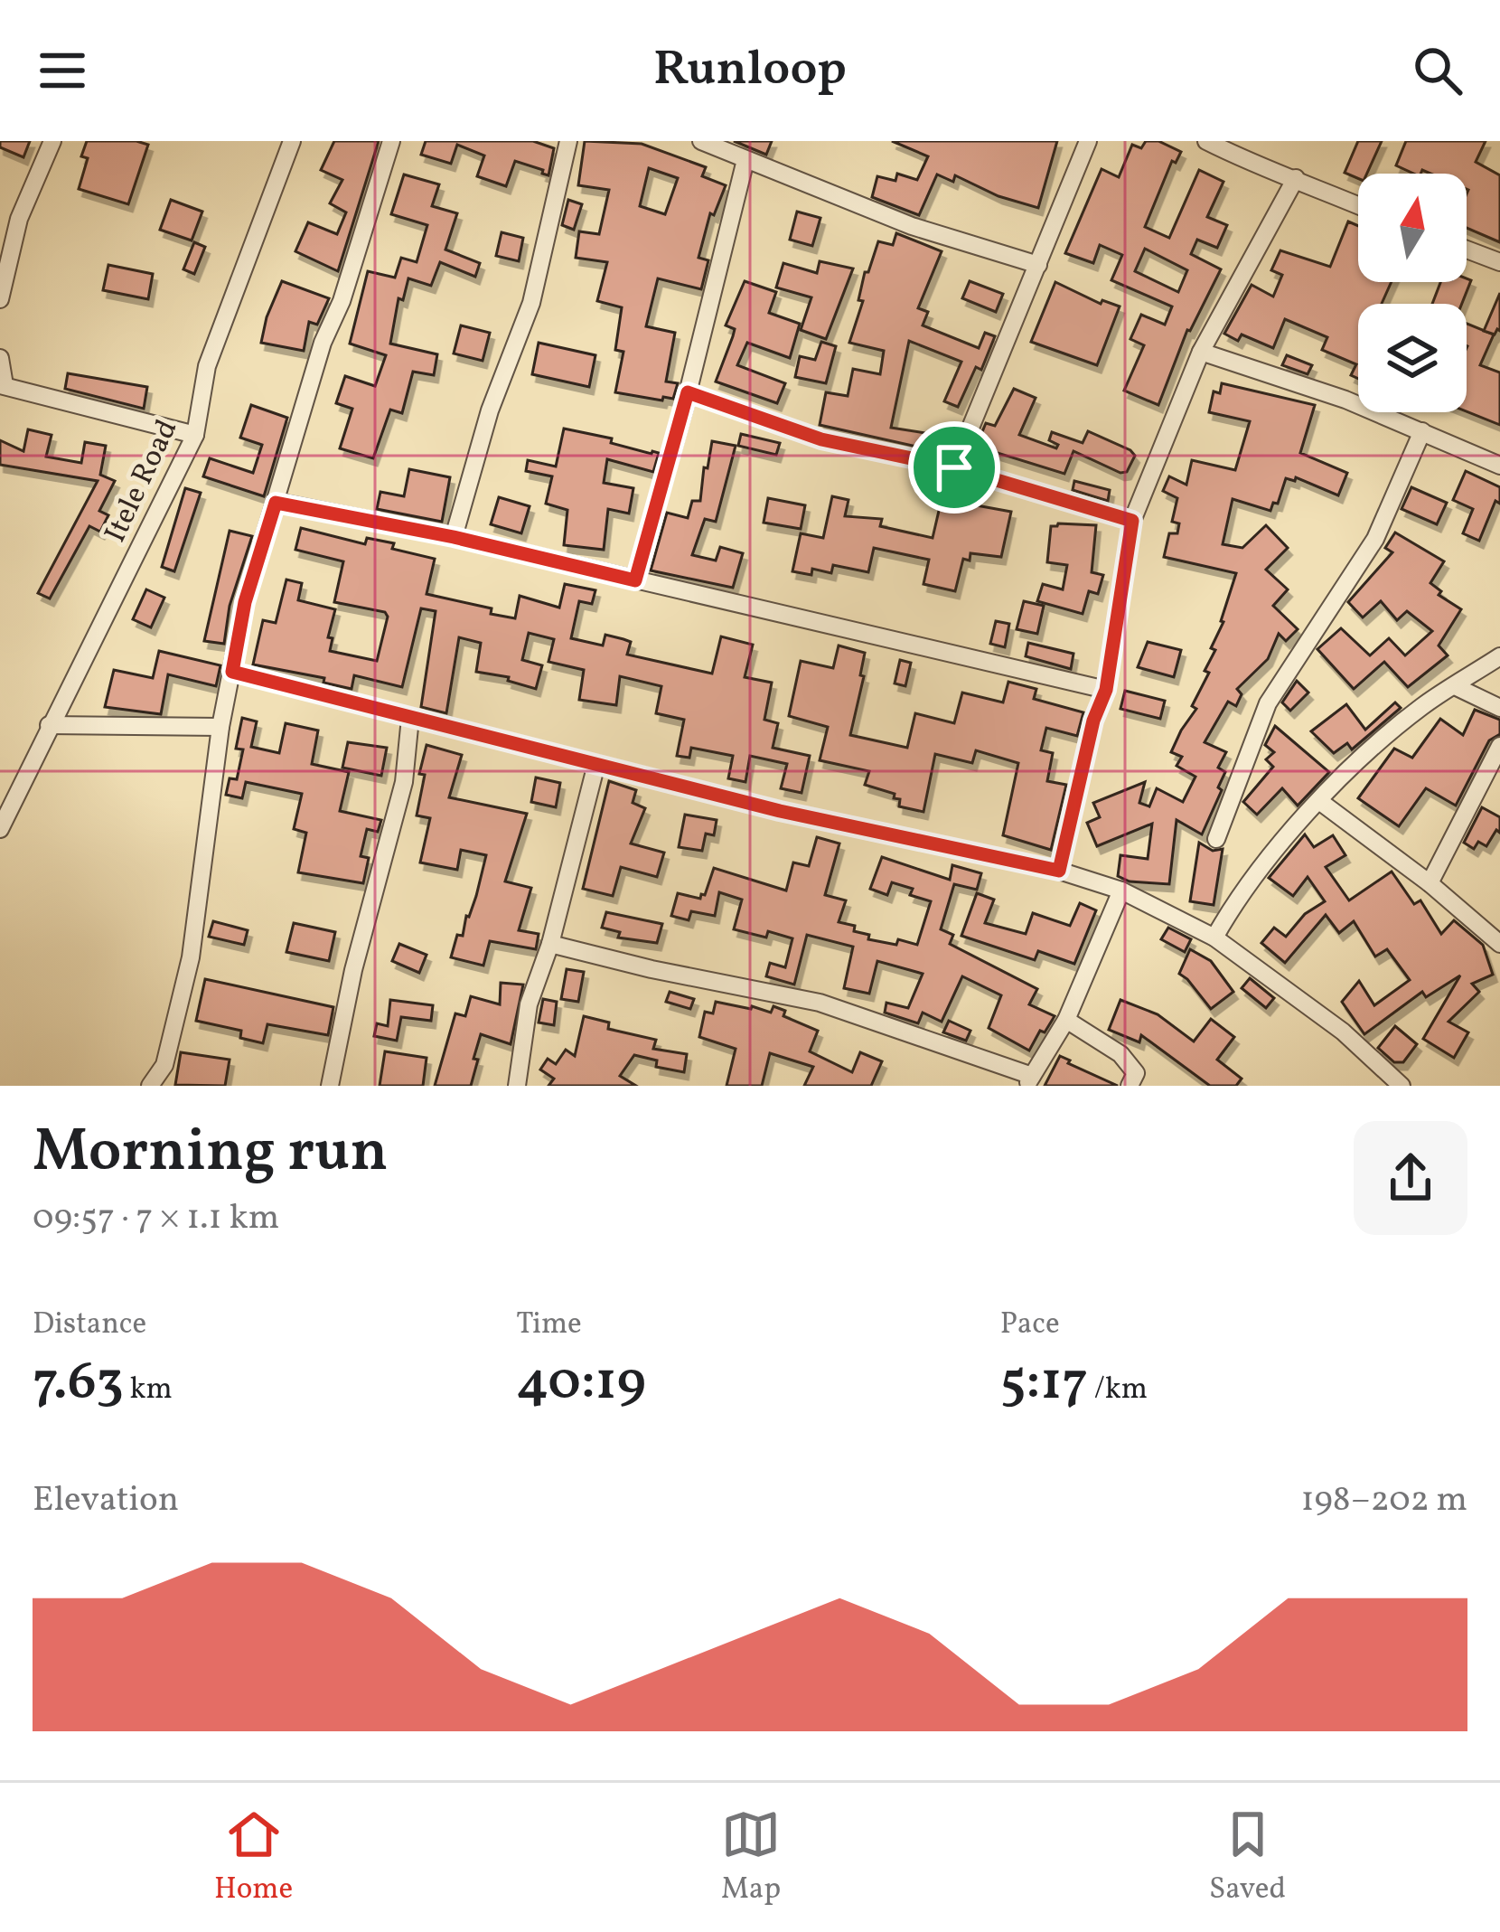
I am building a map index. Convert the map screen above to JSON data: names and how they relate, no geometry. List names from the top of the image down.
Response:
{
  "streets": {
    "street": ["Itele Road"]
  },
  "north": "top",
  "page": {
    "header": "Runloop",
    "heading": ["Morning run", "09:57 · 7 × 1.1 km"],
    "stats": [
      ["Distance", "7.63 km"],
      ["Time", "40:19"],
      ["Pace", "5:17 /km"]
    ],
    "chart": ["Elevation", "198–202 m"],
    "tabs": ["Home", "Map", "Saved"]
  }
}
